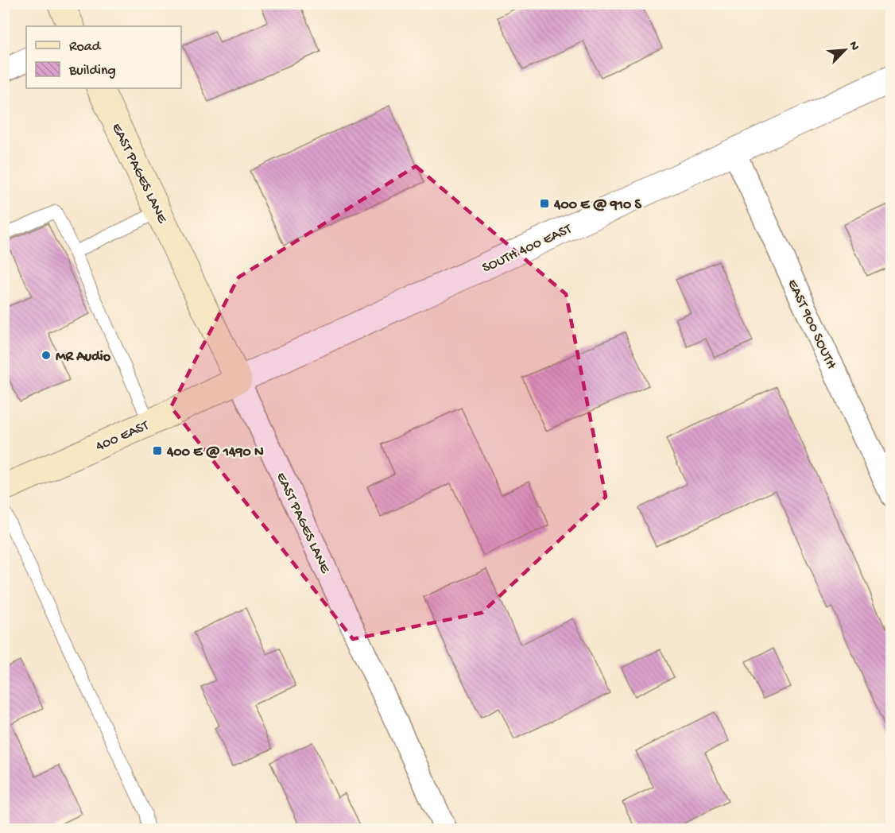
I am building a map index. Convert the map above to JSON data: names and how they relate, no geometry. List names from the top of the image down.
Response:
{
  "streets": {
    "main road": ["EAST PAGES LANE", "400 EAST"],
    "street": ["SOUTH 400 EAST", "EAST 900 SOUTH"]
  },
  "crossings": [
    ["EAST PAGES LANE", "SOUTH 400 EAST"],
    ["EAST PAGES LANE", "400 EAST"],
    ["SOUTH 400 EAST", "EAST 900 SOUTH"],
    ["SOUTH 400 EAST", "400 EAST"]
  ],
  "places": {
    "transit": ["400 E @ 910 S", "400 E @ 1490 N"],
    "other": ["MR Audio"]
  },
  "legend": ["Road", "Building"],
  "north": "top right"
}
